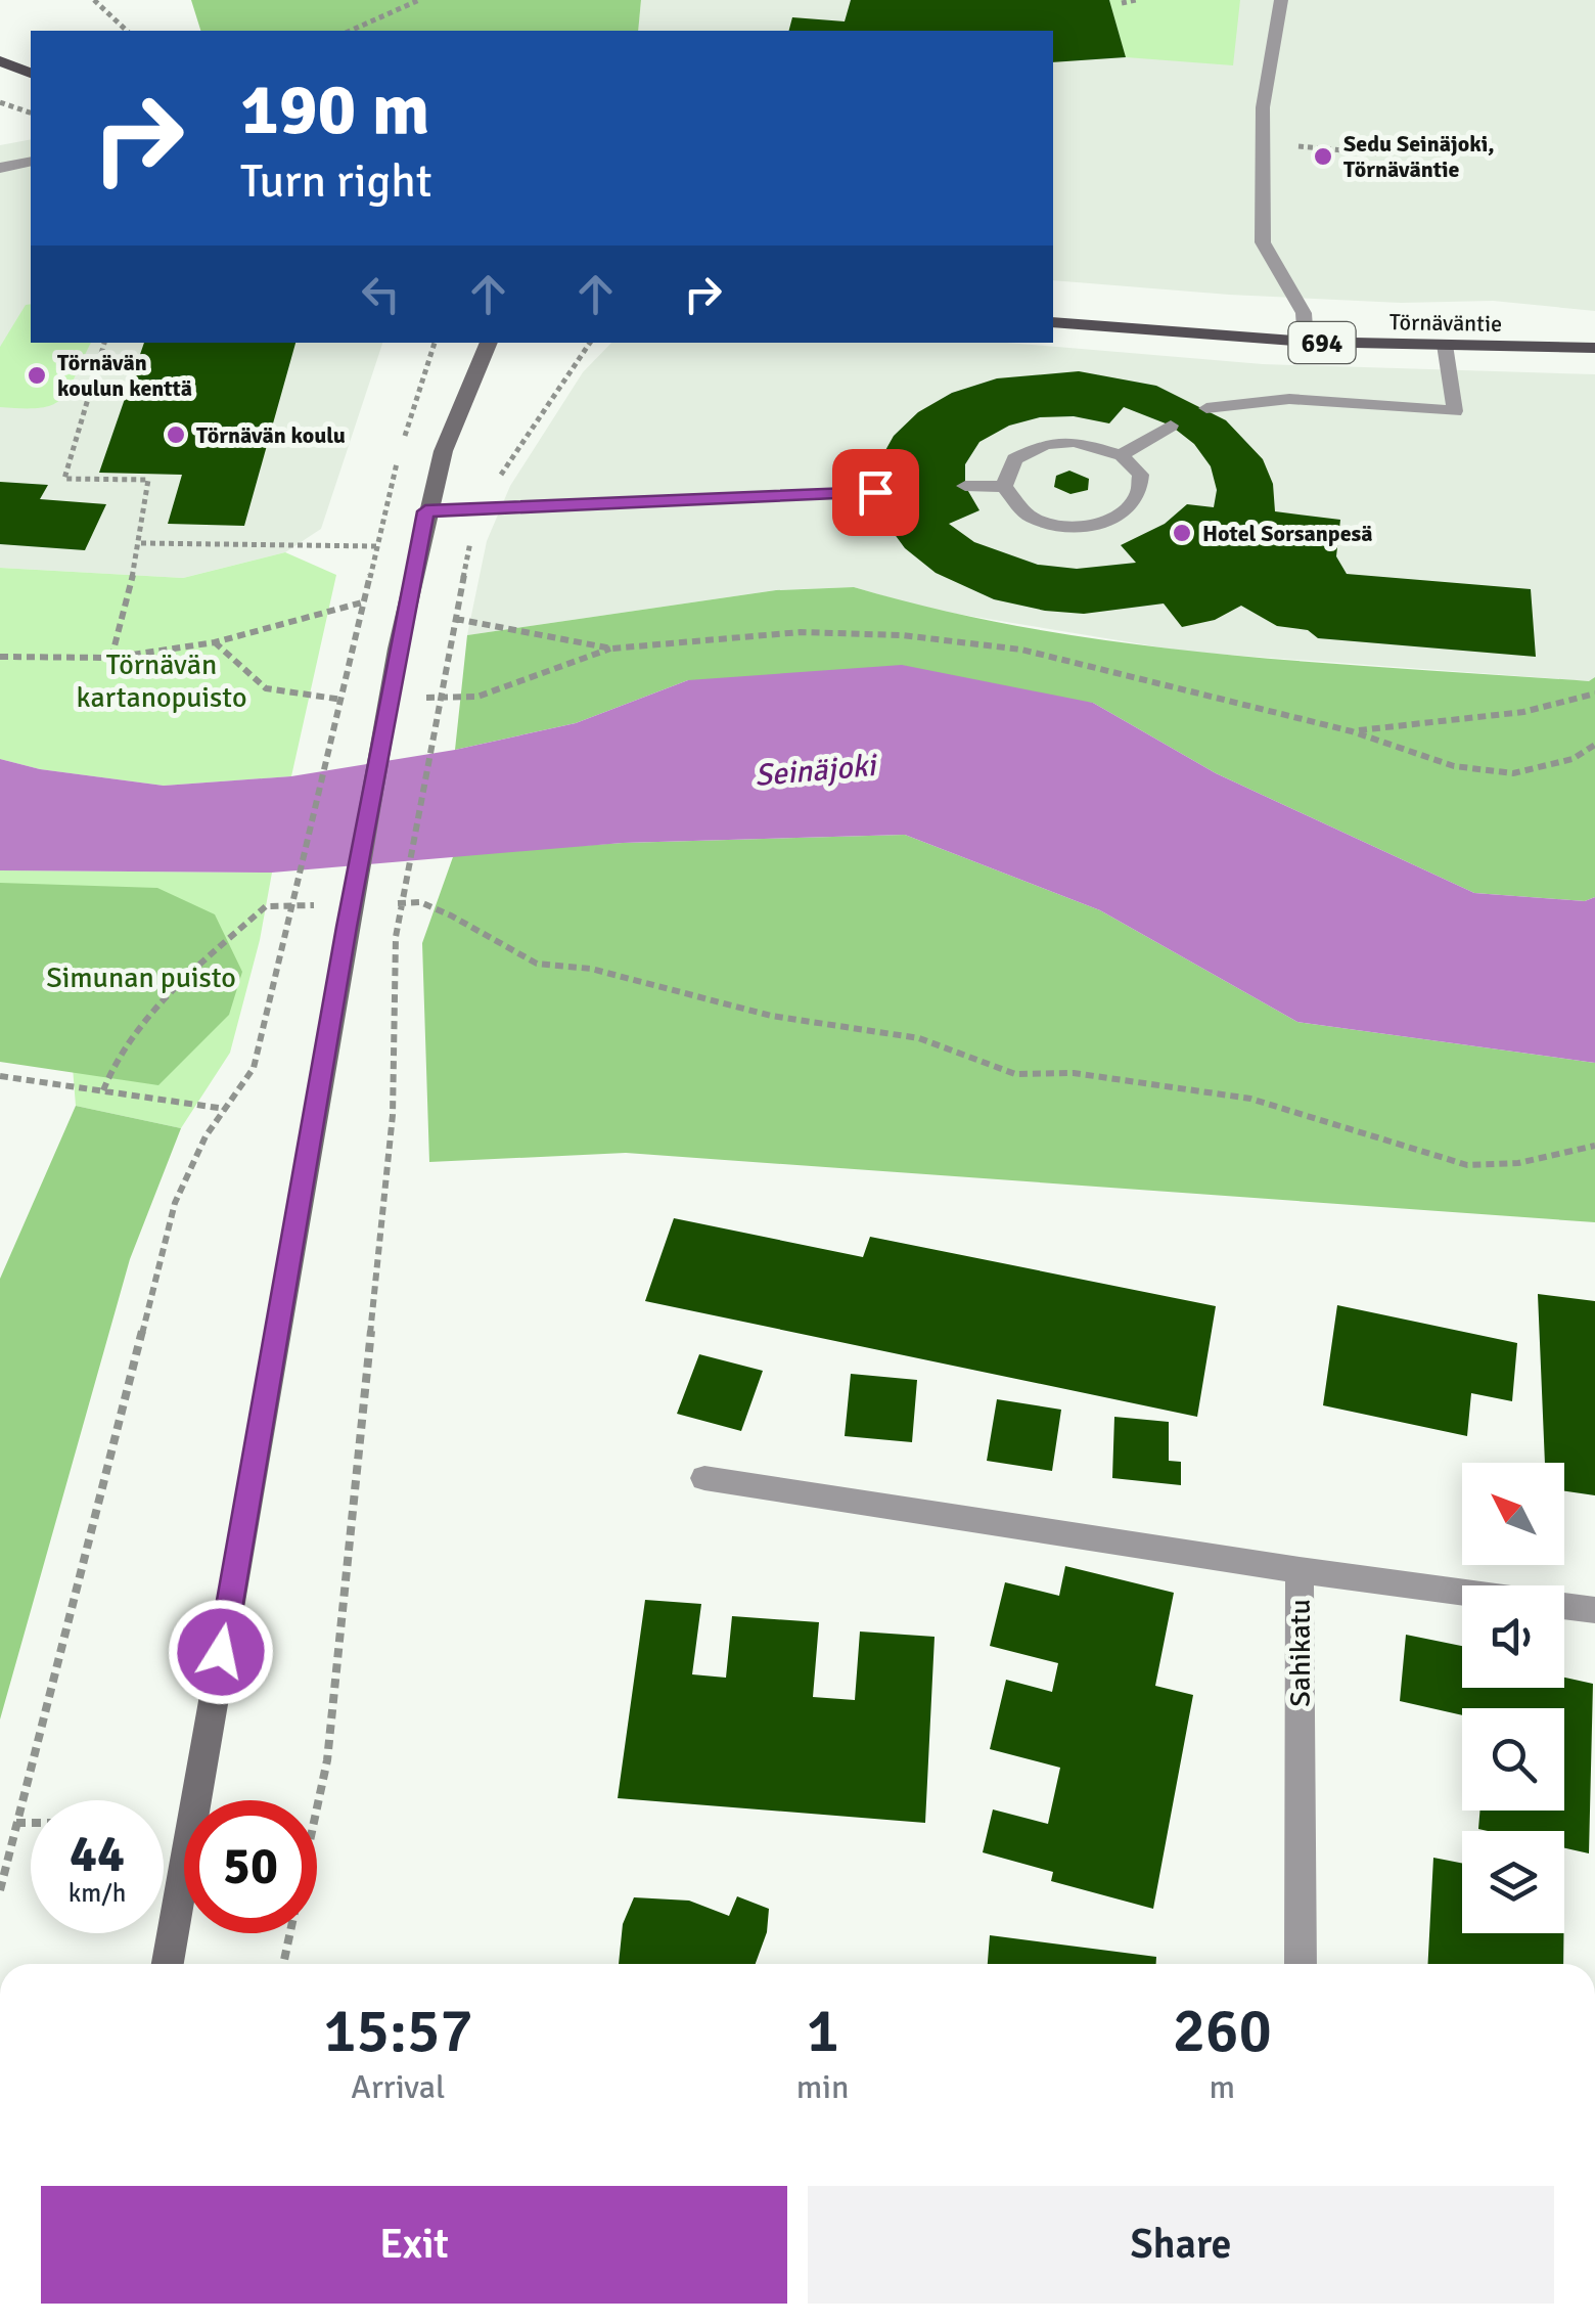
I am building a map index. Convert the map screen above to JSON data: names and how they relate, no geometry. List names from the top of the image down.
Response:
{
  "streets": {
    "main road": ["Törnäväntie", "694"],
    "street": ["Sahikatu"]
  },
  "water": ["Seinäjoki"],
  "parks": ["Törnävän kartanopuisto", "Simunan puisto"],
  "places": [
    "Sedu Seinäjoki, Törnäväntie",
    "Törnävän koulun kenttä",
    "Törnävän koulu",
    "Hotel Sorsanpesä"
  ],
  "north": "top left",
  "page": {
    "turn": ["190 m", "Turn right"],
    "speed": "44 km/h",
    "limit": "50",
    "eta": [
      "15:57",
      "Arrival",
      "1",
      "min",
      "260",
      "m"
    ],
    "buttons": ["Exit", "Share"]
  }
}
